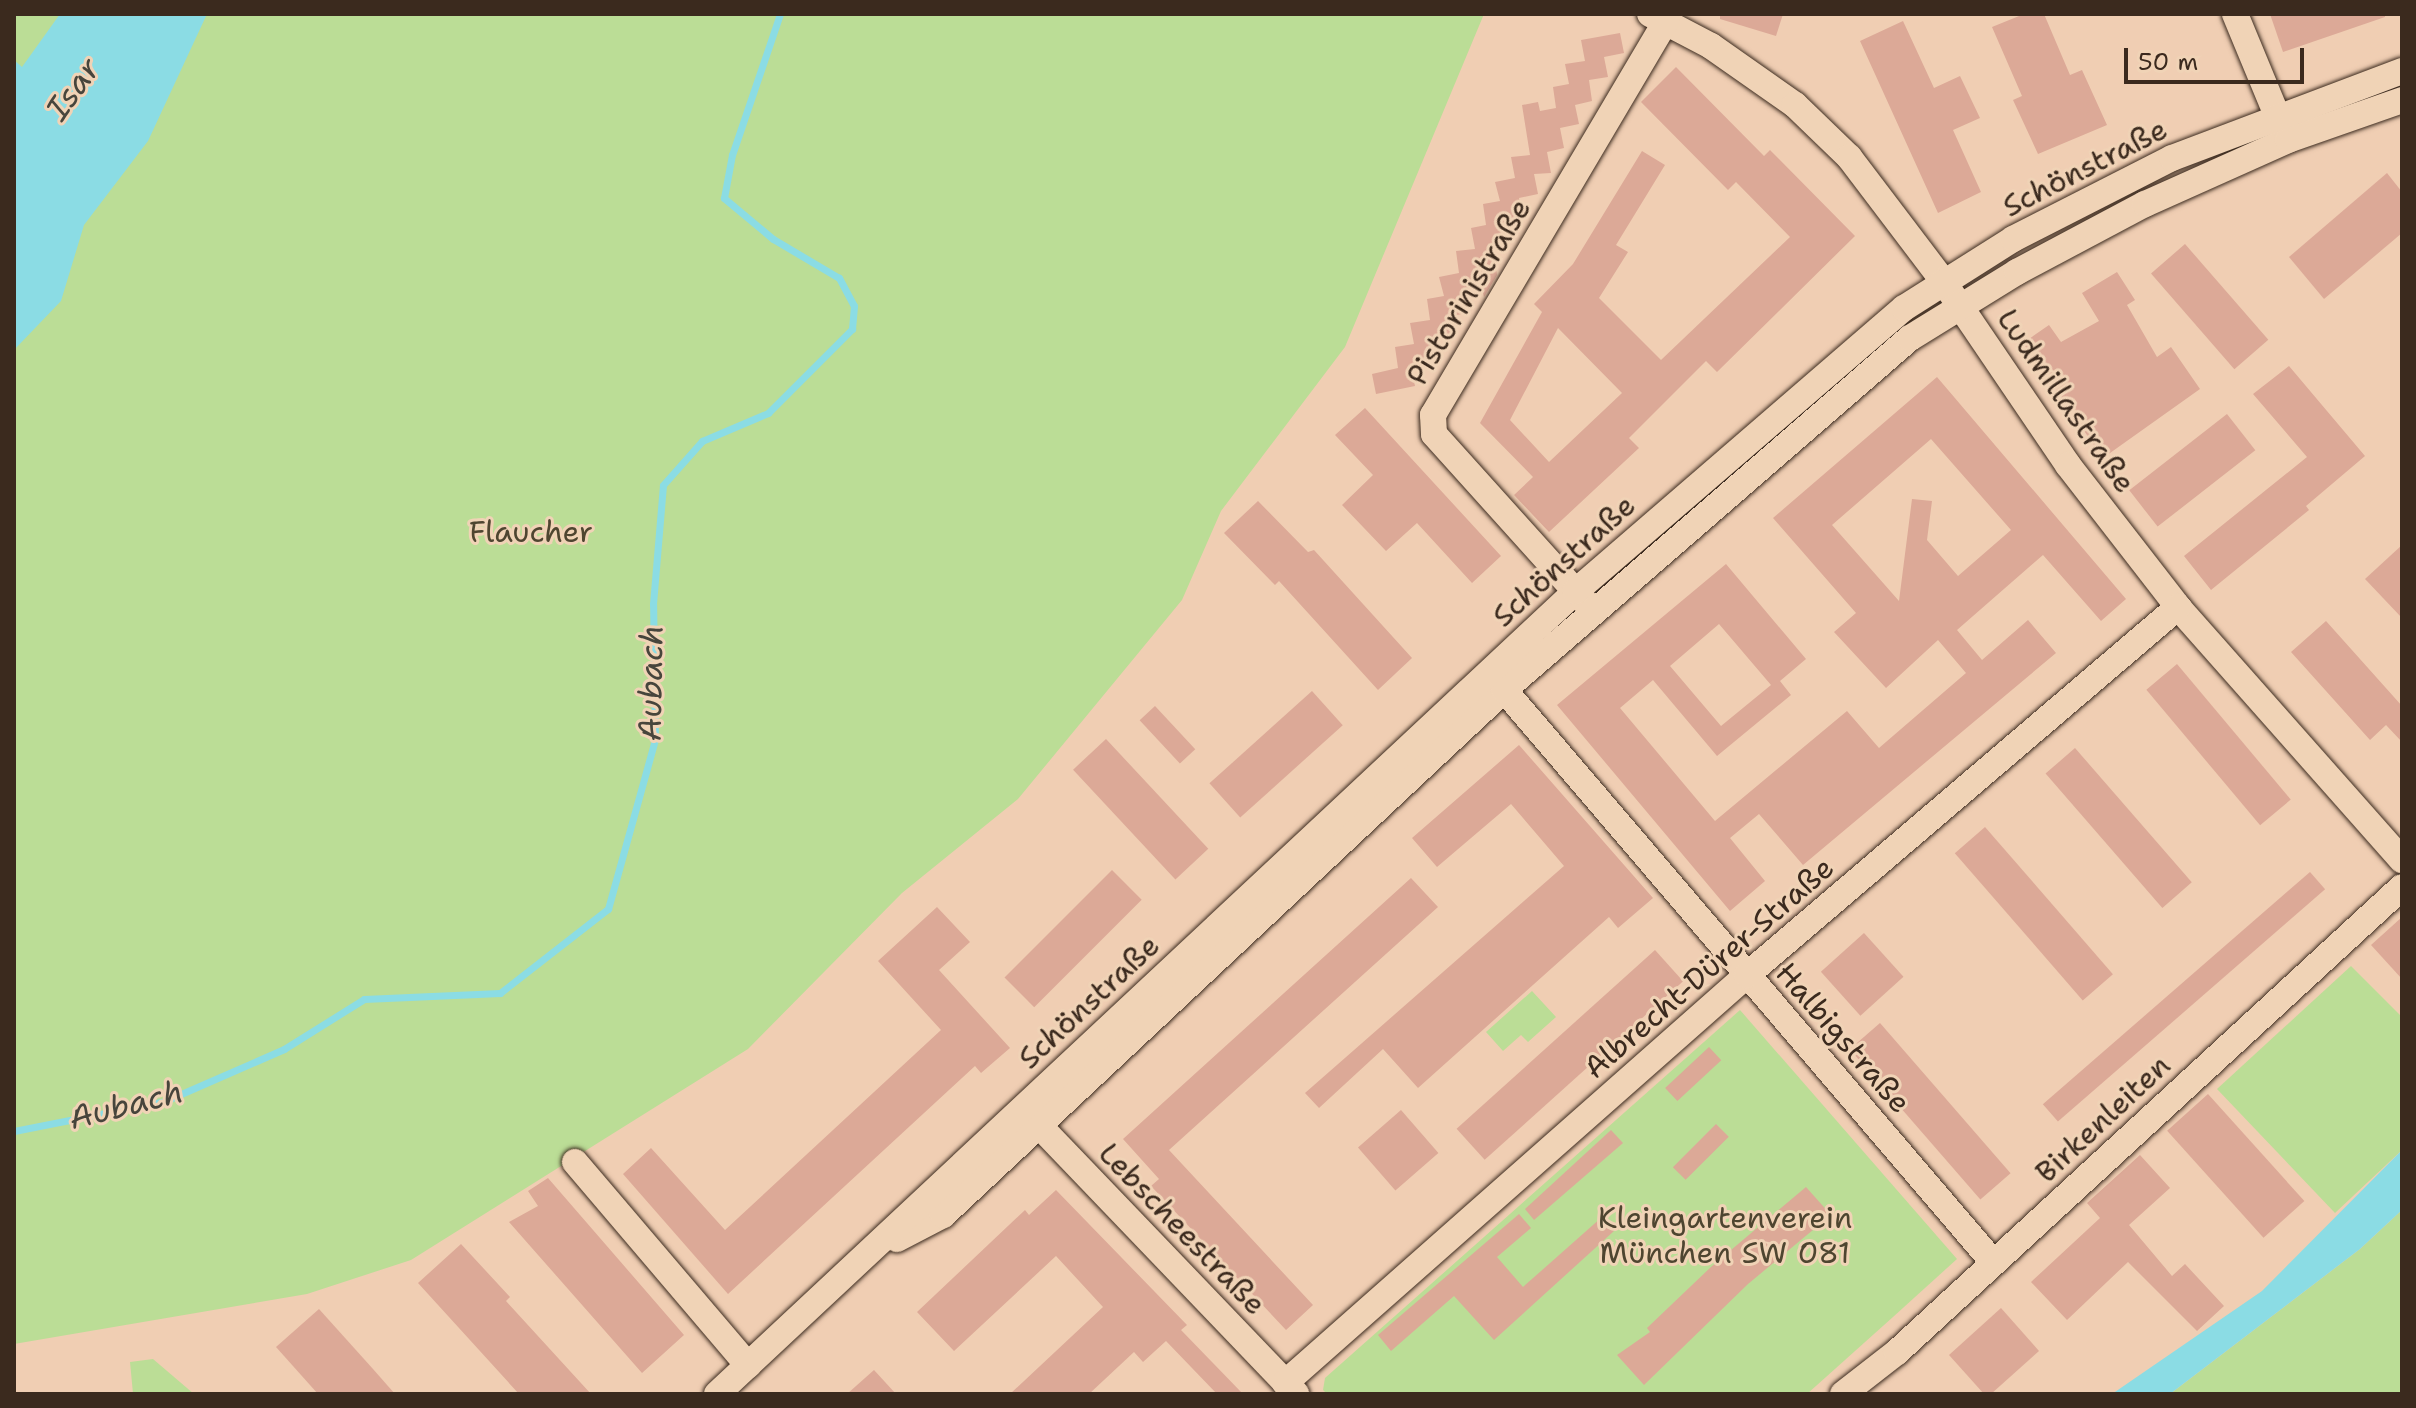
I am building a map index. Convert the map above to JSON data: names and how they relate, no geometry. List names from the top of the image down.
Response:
{
  "streets": {
    "street": [
      "Schönstraße",
      "Pistorinistraße",
      "Ludmillastraße",
      "Albrecht-Dürer-Straße",
      "Halbigstraße",
      "Birkenleiten",
      "Lebscheestraße"
    ]
  },
  "crossings": [
    ["Schönstraße", "Pistorinistraße"],
    ["Schönstraße", "Ludmillastraße"],
    ["Schönstraße", "Halbigstraße"],
    ["Schönstraße", "Lebscheestraße"],
    ["Pistorinistraße", "Ludmillastraße"],
    ["Ludmillastraße", "Albrecht-Dürer-Straße"],
    ["Albrecht-Dürer-Straße", "Halbigstraße"],
    ["Albrecht-Dürer-Straße", "Lebscheestraße"],
    ["Halbigstraße", "Birkenleiten"]
  ],
  "water": ["Isar", "Aubach"],
  "parks": ["Flaucher", "Kleingartenverein München SW 081"],
  "scale_bar": "50 m"
}
